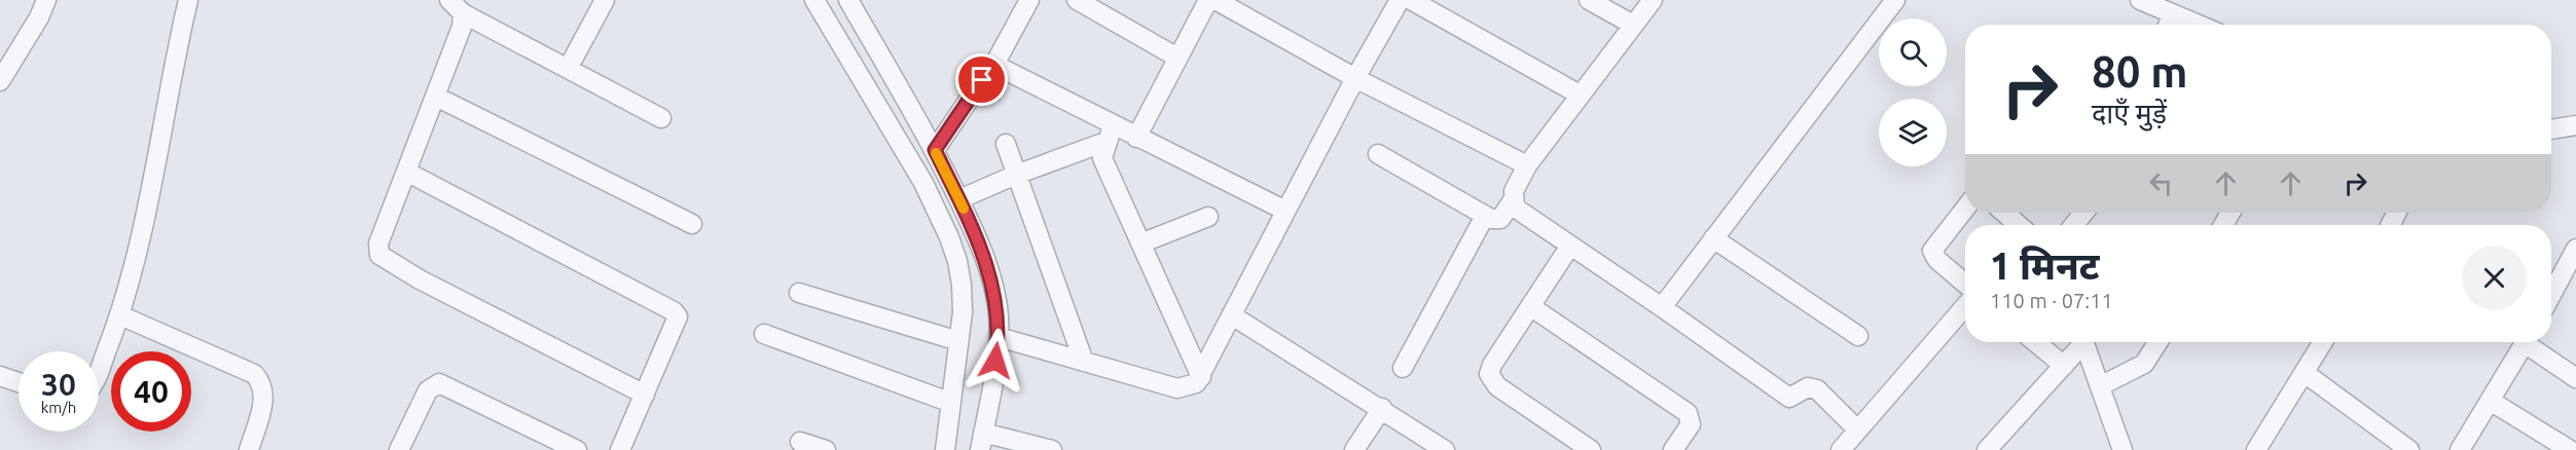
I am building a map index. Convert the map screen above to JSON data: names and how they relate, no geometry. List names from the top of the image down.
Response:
{
  "page": {
    "turn": ["80 m", "दाएँ मुड़ें"],
    "heading": ["1 मिनट", "110 m · 07:11"],
    "speed": "30 km/h",
    "limit": "40"
  }
}
